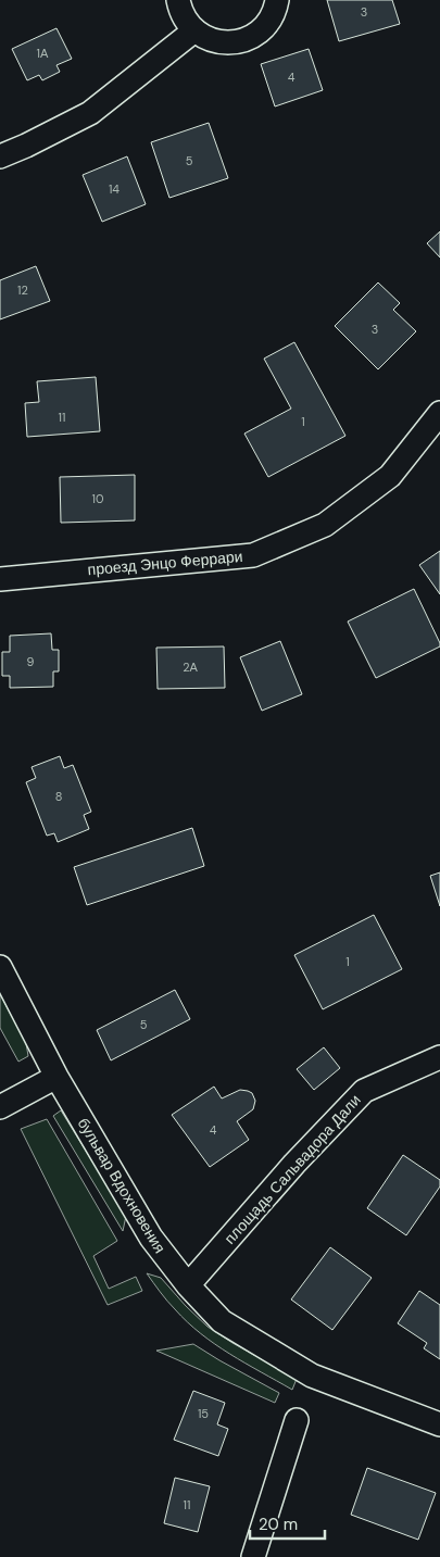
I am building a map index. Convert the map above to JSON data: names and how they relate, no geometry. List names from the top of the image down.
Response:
{
  "streets": {
    "street": ["проезд Энцо Феррари", "площадь Сальвадора Дали", "бульвар Вдохновения"]
  },
  "crossings": [
    ["площадь Сальвадора Дали", "бульвар Вдохновения"]
  ],
  "house_numbers": [
    "3",
    "1А",
    "4",
    "5",
    "14",
    "12",
    "3",
    "11",
    "1",
    "10",
    "9",
    "2А",
    "8",
    "1",
    "5",
    "4",
    "15",
    "11"
  ],
  "scale_bar": "20 m"
}
